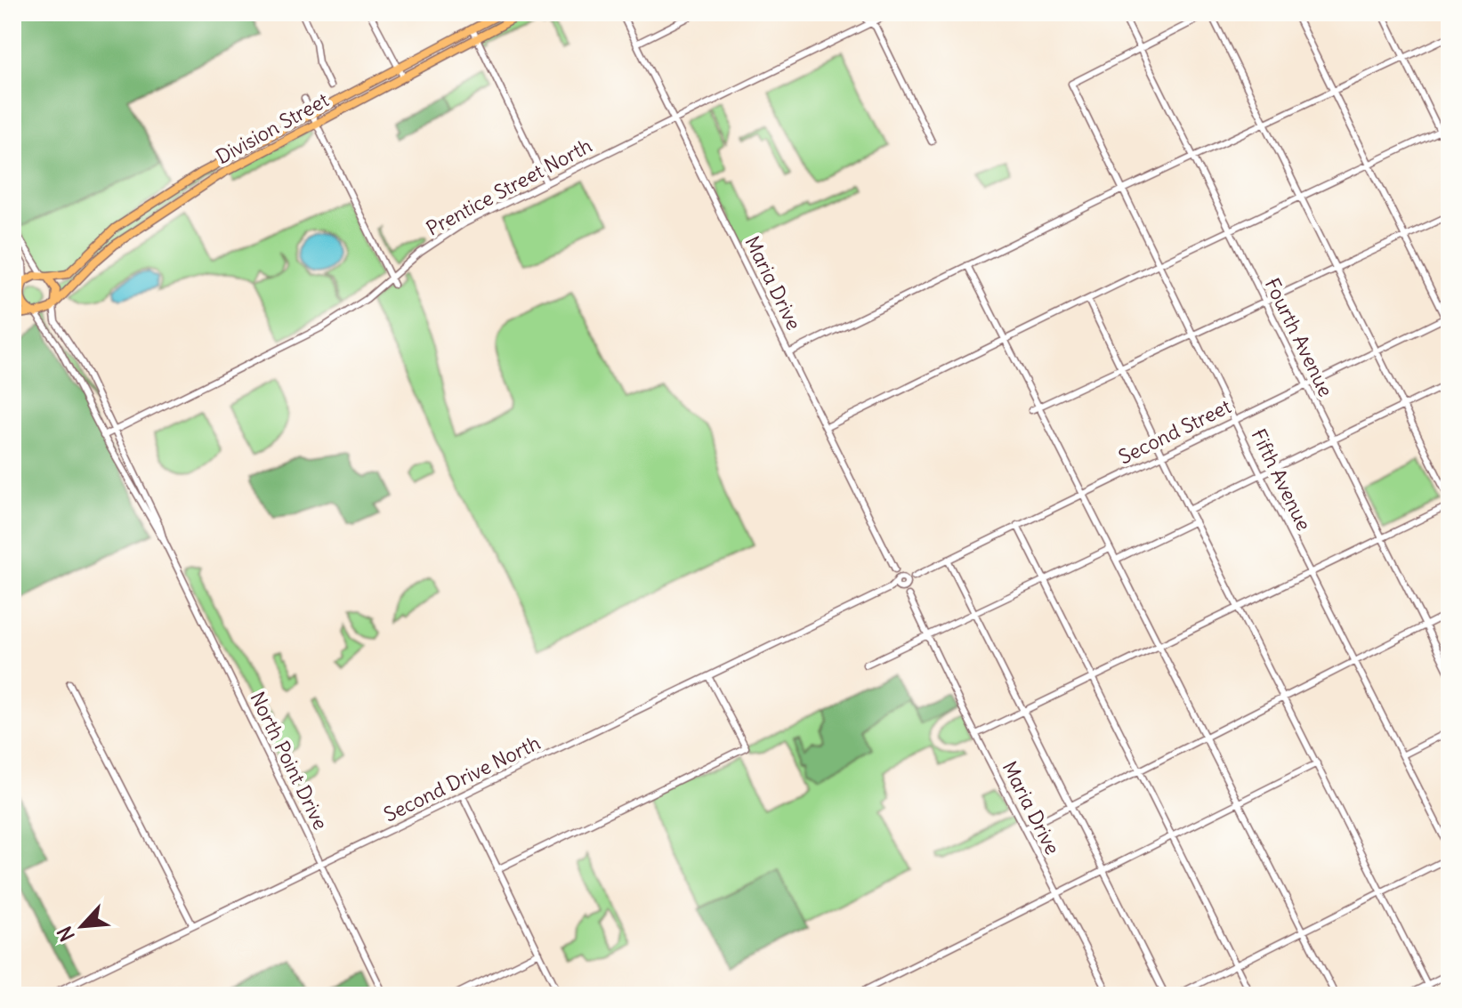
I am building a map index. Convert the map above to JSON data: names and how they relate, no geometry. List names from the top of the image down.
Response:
{
  "streets": {
    "main road": ["Division Street"],
    "street": [
      "Prentice Street North",
      "Maria Drive",
      "Fourth Avenue",
      "Second Street",
      "Fifth Avenue",
      "North Point Drive",
      "Second Drive North"
    ]
  },
  "crossings": [
    ["Division Street", "North Point Drive"],
    ["Prentice Street North", "Maria Drive"],
    ["Prentice Street North", "North Point Drive"],
    ["Maria Drive", "Second Street"],
    ["Maria Drive", "Second Drive North"],
    ["Fourth Avenue", "Second Street"],
    ["Fourth Avenue", "Fifth Avenue"],
    ["Second Street", "Fifth Avenue"],
    ["Second Street", "Second Drive North"],
    ["North Point Drive", "Second Drive North"]
  ],
  "north": "bottom left"
}
